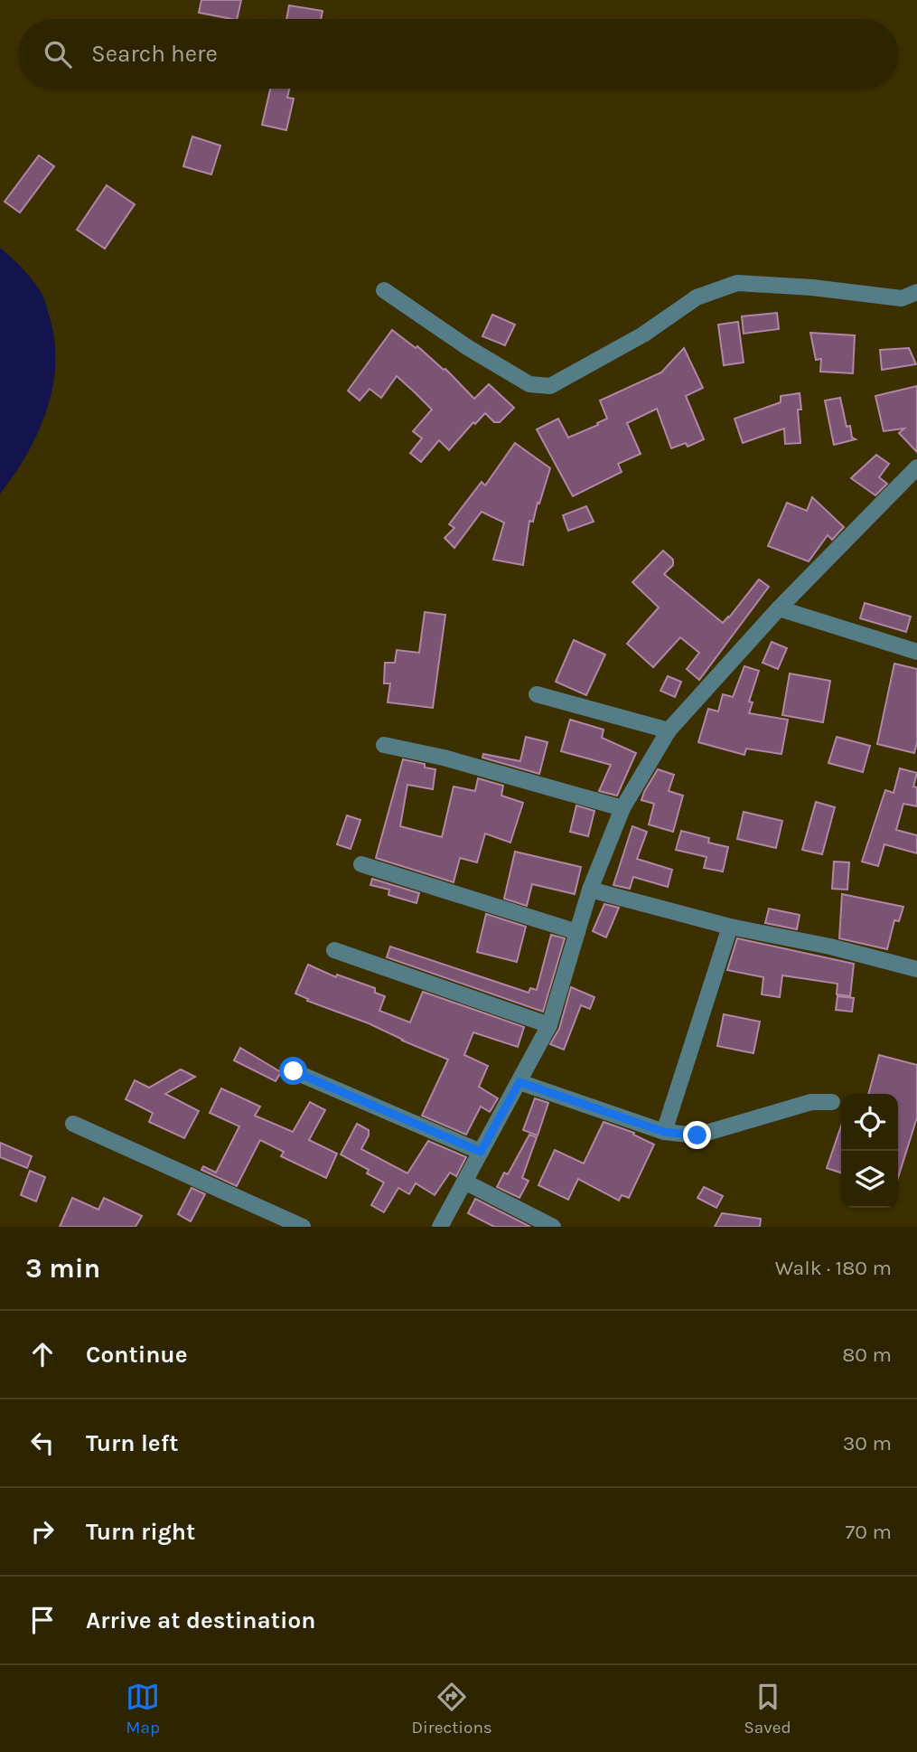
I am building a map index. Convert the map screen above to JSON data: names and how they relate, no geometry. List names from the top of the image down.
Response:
{
  "page": {
    "search": "Search here",
    "heading": ["3 min", "Walk · 180 m"],
    "list": [
      ["Continue", "80 m"],
      ["Turn left", "30 m"],
      ["Turn right", "70 m"],
      "Arrive at destination"
    ],
    "nav": ["Map", "Directions", "Saved"]
  }
}
